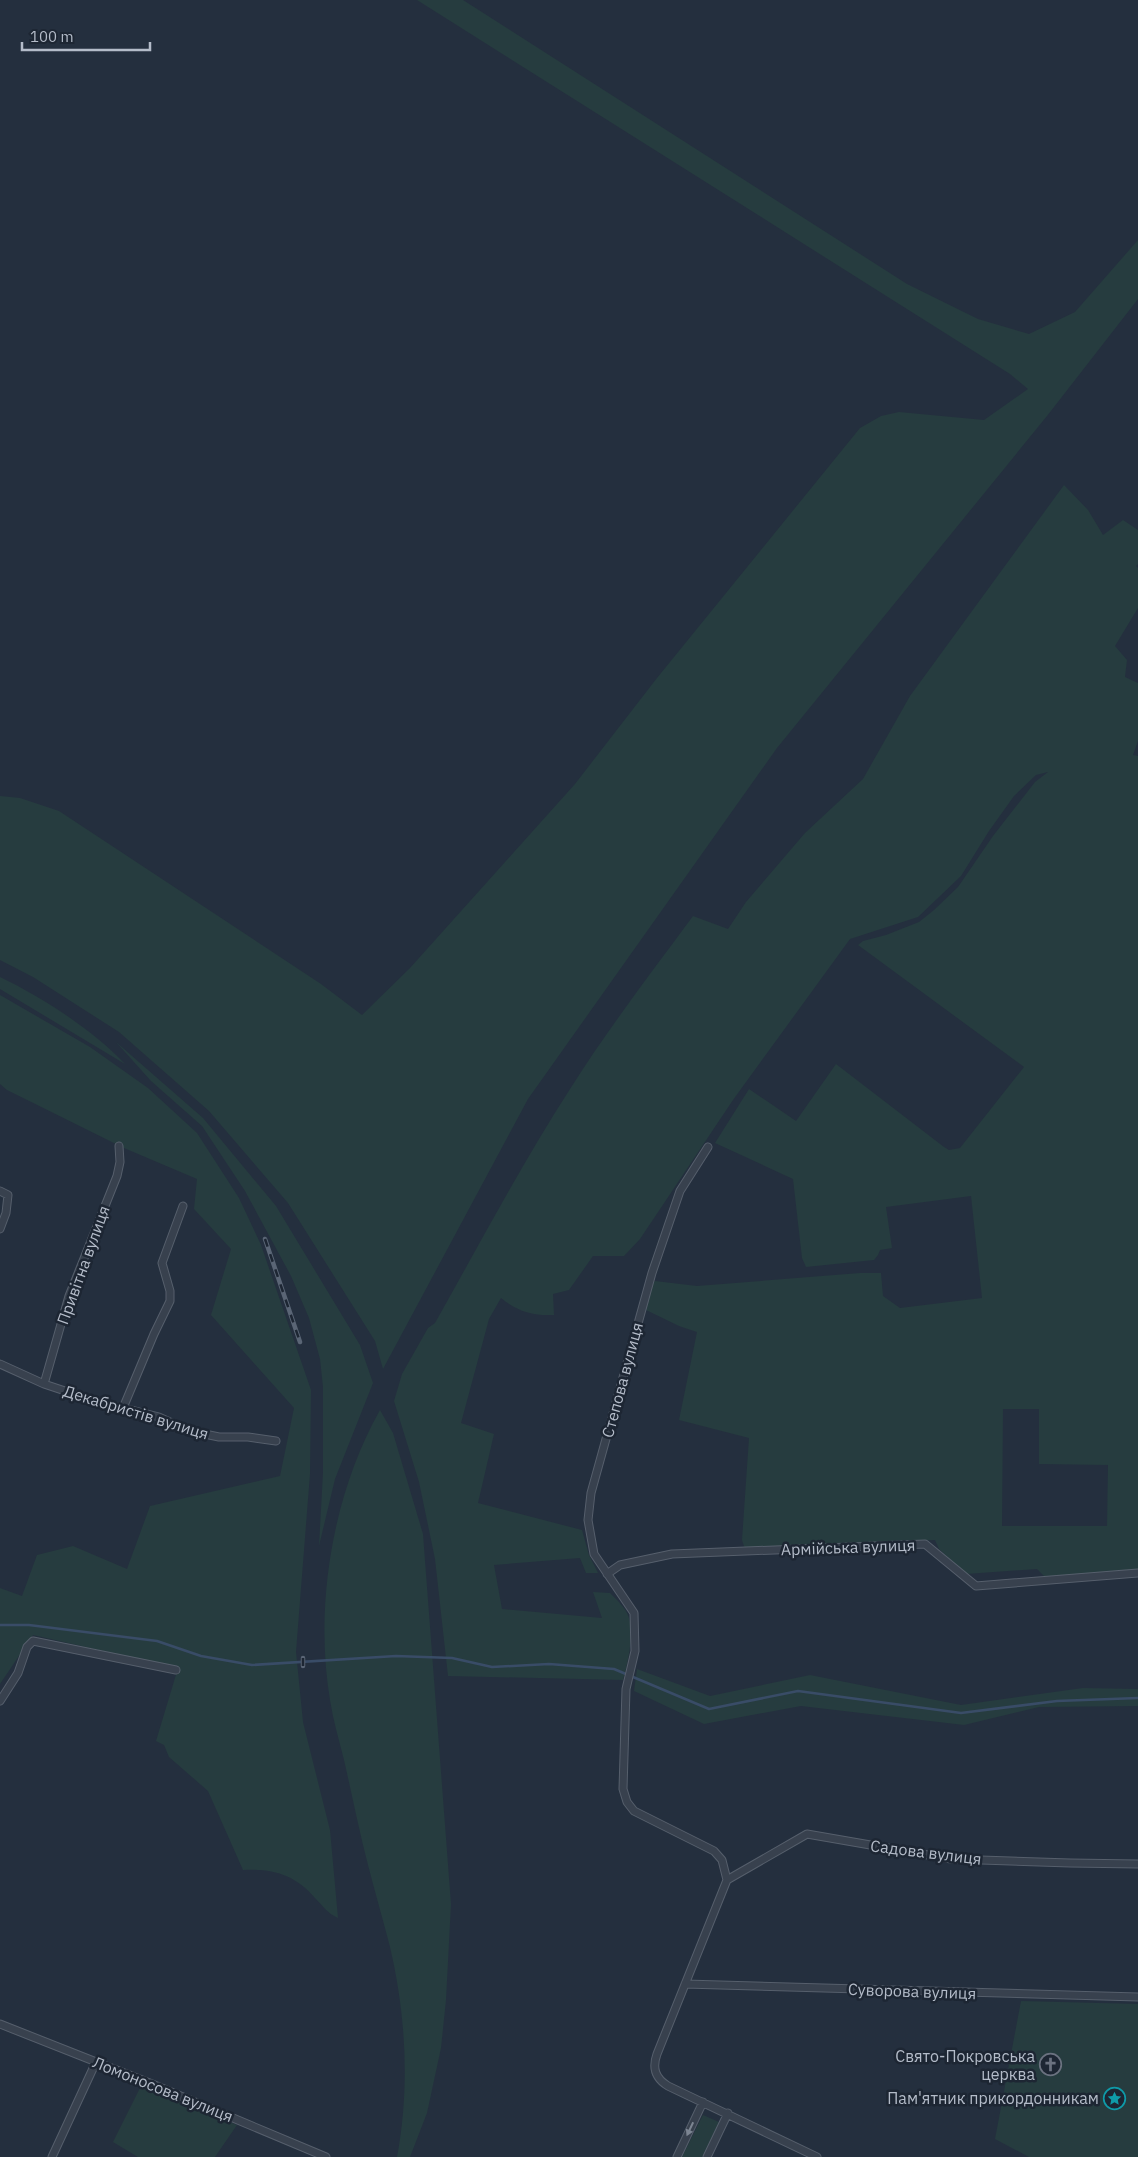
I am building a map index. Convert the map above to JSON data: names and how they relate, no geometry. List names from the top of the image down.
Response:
{
  "streets": {
    "street": [
      "Привітна вулиця",
      "Степова вулиця",
      "Декабристів вулиця",
      "Армійська вулиця",
      "Садова вулиця",
      "Суворова вулиця",
      "Ломоносова вулиця"
    ]
  },
  "crossings": [
    ["Привітна вулиця", "Декабристів вулиця"],
    ["Степова вулиця", "Армійська вулиця"],
    ["Степова вулиця", "Садова вулиця"]
  ],
  "places": {
    "church": ["Свято-Покровська церква"],
    "place": ["Пам'ятник прикордонникам"]
  },
  "scale_bar": "100 m"
}
